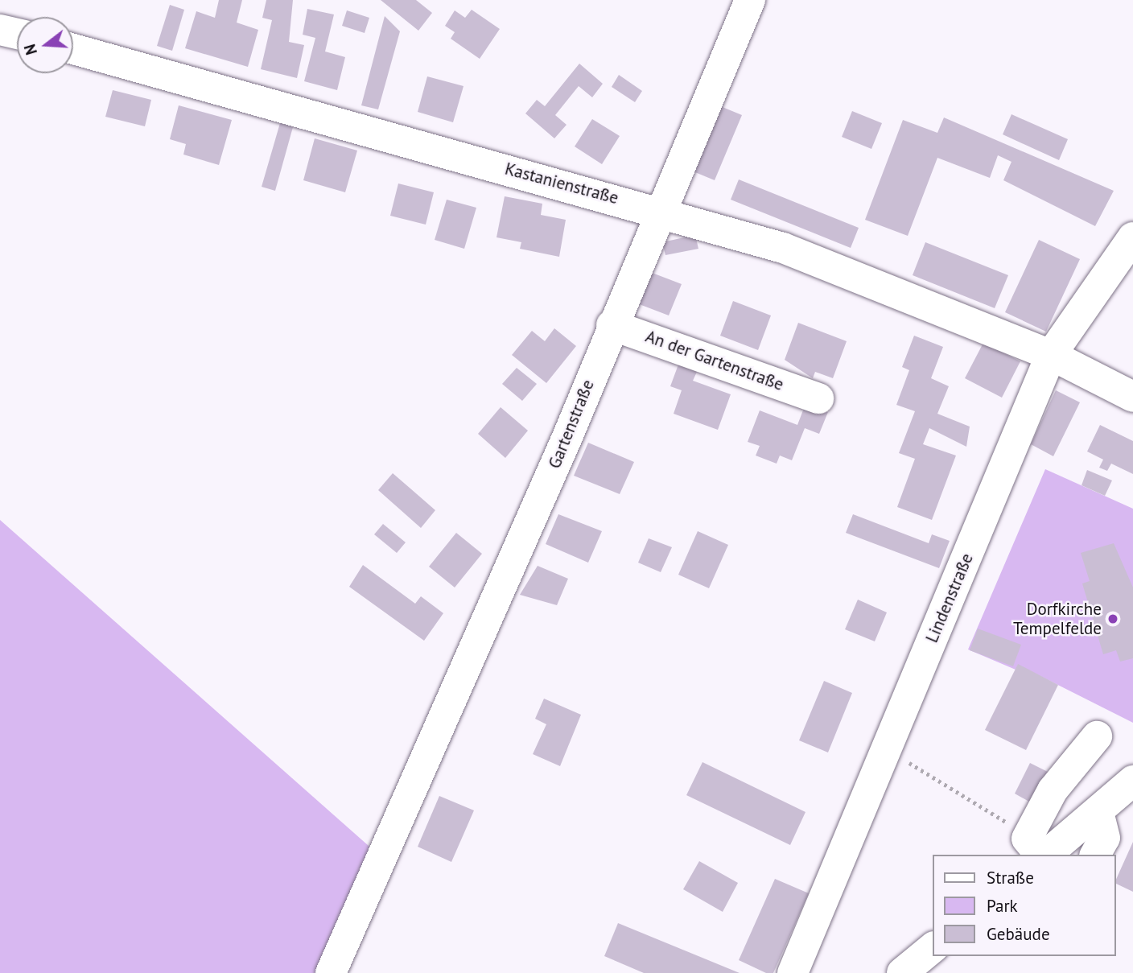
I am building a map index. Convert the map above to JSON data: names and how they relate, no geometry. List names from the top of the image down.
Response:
{
  "streets": {
    "street": [
      "Kastanienstraße",
      "An der Gartenstraße",
      "Gartenstraße",
      "Lindenstraße"
    ]
  },
  "crossings": [
    ["Kastanienstraße", "Gartenstraße"],
    ["Kastanienstraße", "Lindenstraße"],
    ["An der Gartenstraße", "Gartenstraße"]
  ],
  "places": ["Dorfkirche Tempelfelde"],
  "legend": ["Straße", "Park", "Gebäude"],
  "north": "left"
}
